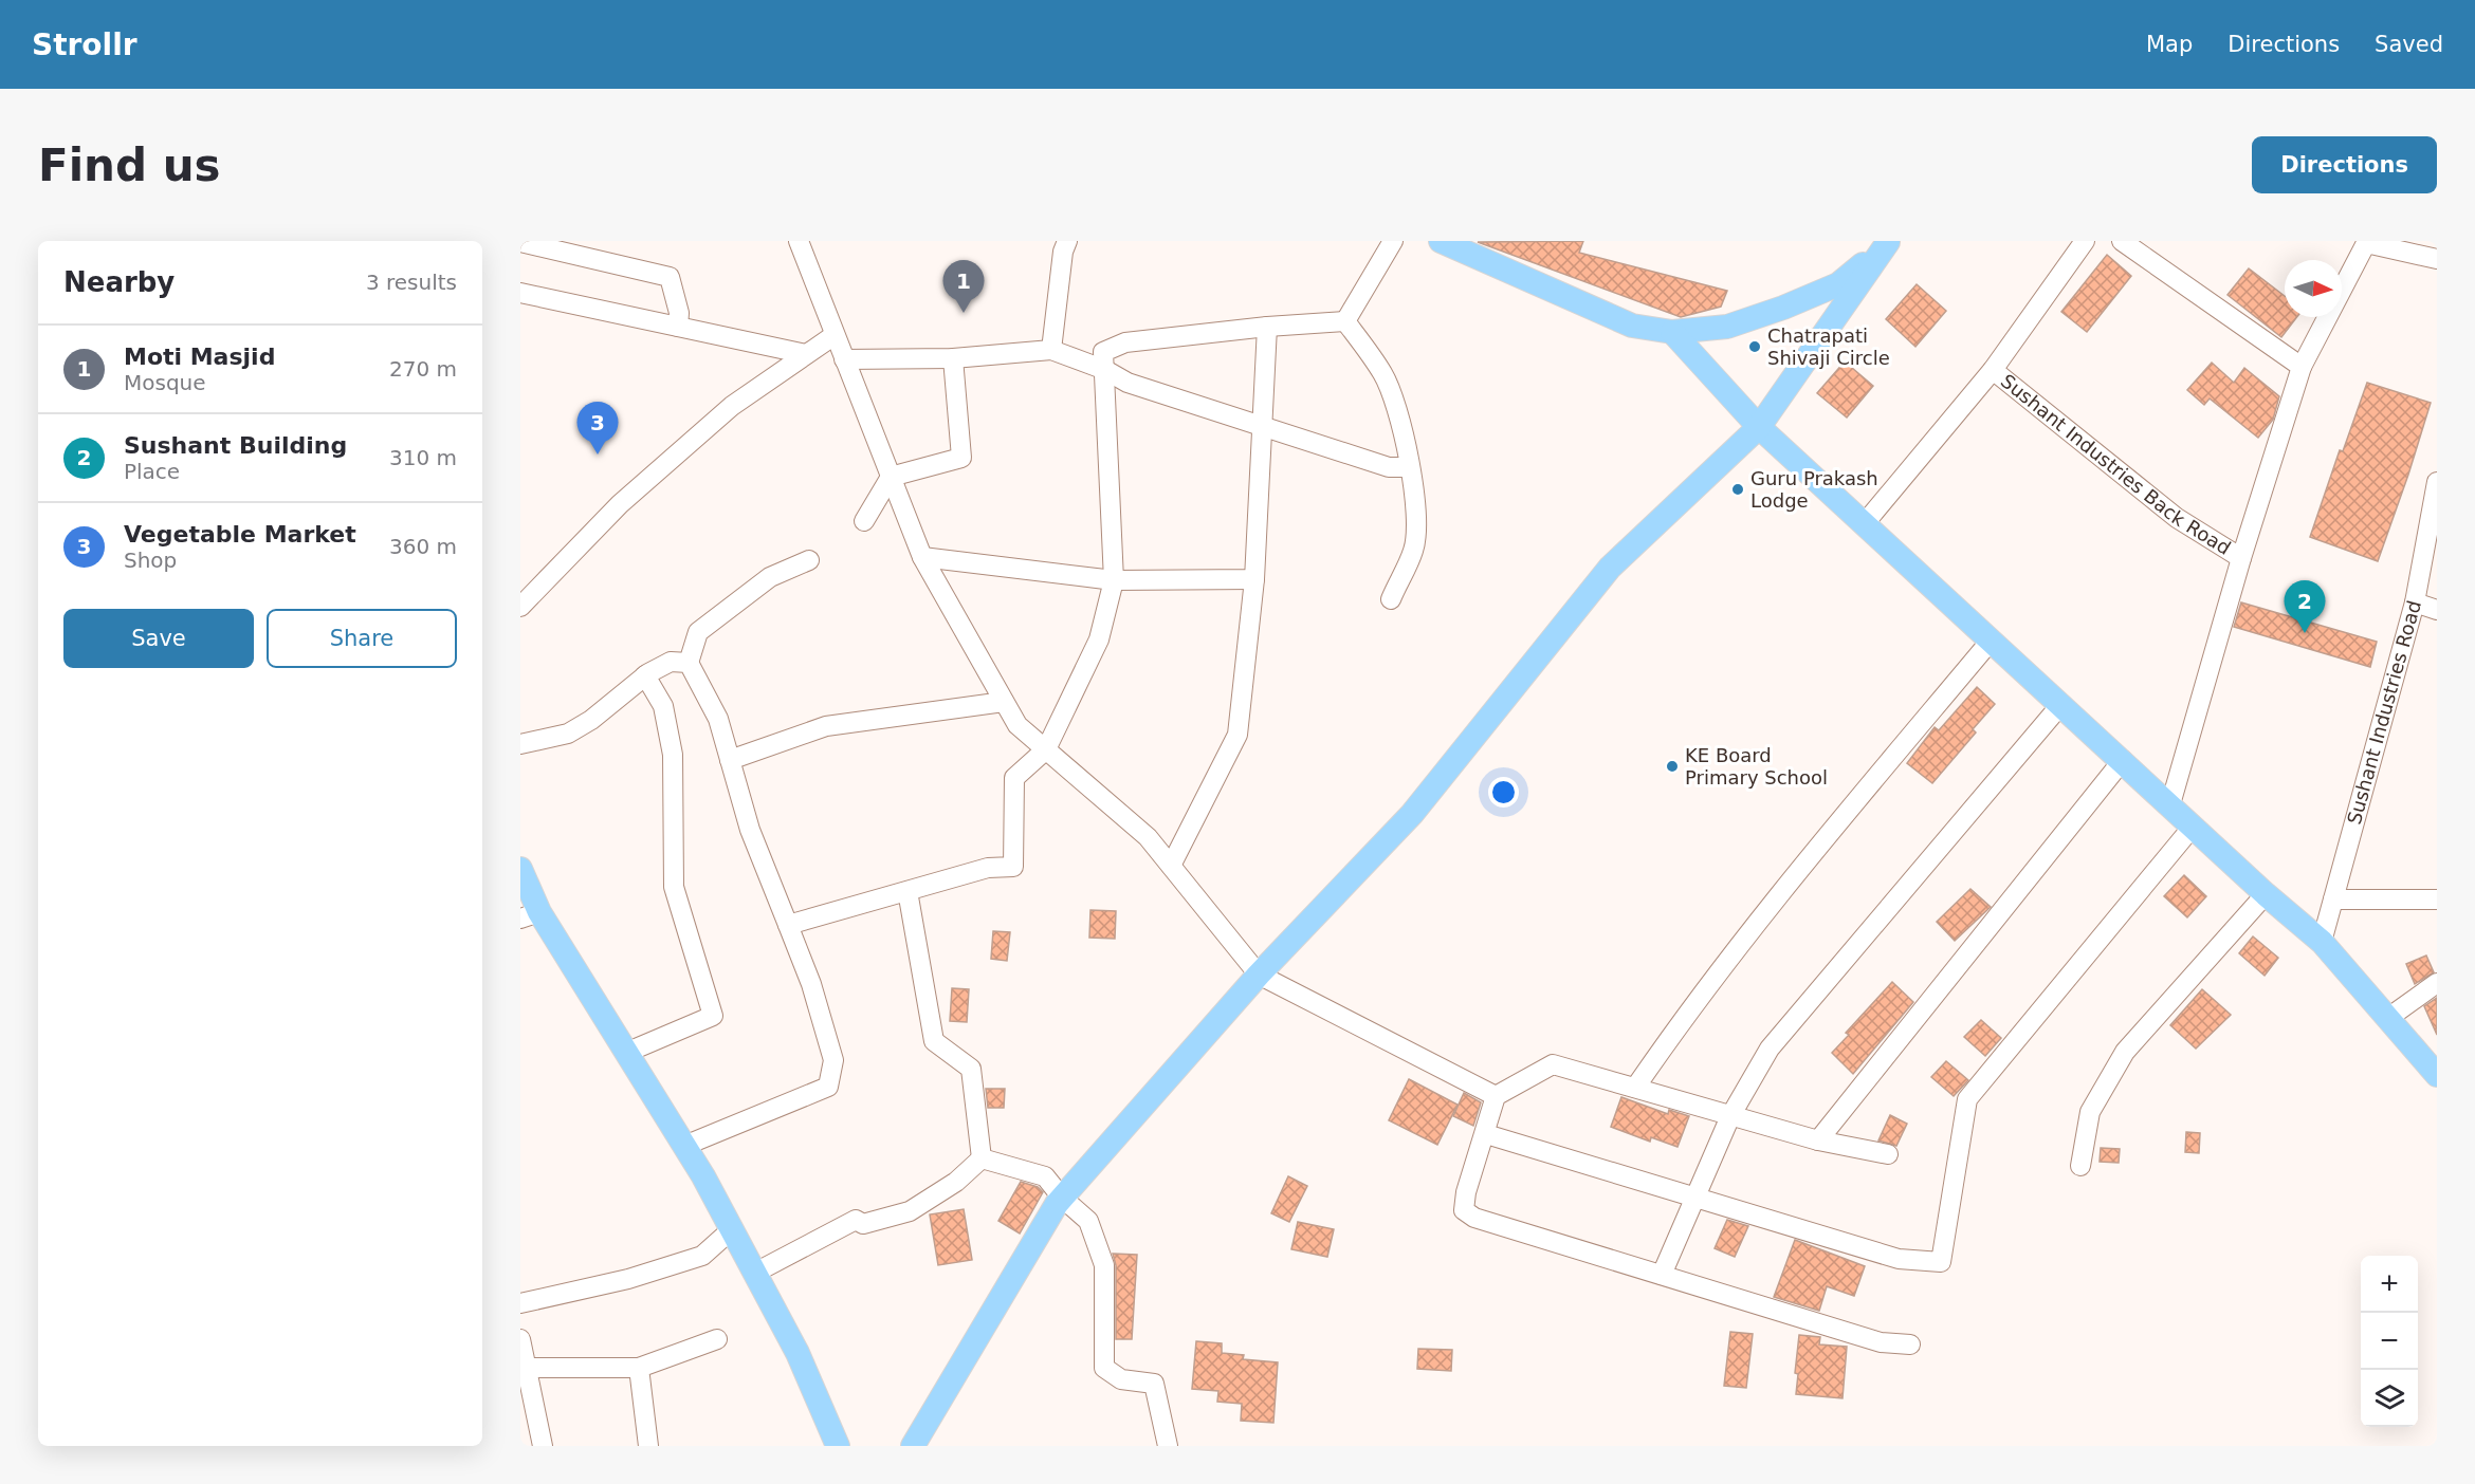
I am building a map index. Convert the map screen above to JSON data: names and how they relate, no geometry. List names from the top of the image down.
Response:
{
  "streets": {
    "street": ["Sushant Industries Back Road", "Sushant Industries Road"]
  },
  "places": ["Chatrapati Shivaji Circle", "Guru Prakash Lodge", "KE Board Primary School"],
  "north": "right",
  "page": {
    "header": "Strollr",
    "nav": ["Map", "Directions", "Saved"],
    "buttons": [
      "Directions",
      ["Save", "Share"]
    ],
    "title": "Find us",
    "heading": ["Nearby", "3 results"],
    "pins": ["1", "3", "2"],
    "list": [
      {
        "mark": "1",
        "name": "Moti Masjid",
        "note": "Mosque",
        "value": "270 m"
      },
      {
        "mark": "2",
        "name": "Sushant Building",
        "note": "Place",
        "value": "310 m"
      },
      {
        "mark": "3",
        "name": "Vegetable Market",
        "note": "Shop",
        "value": "360 m"
      }
    ],
    "map_buttons": ["+", "−"]
  }
}
